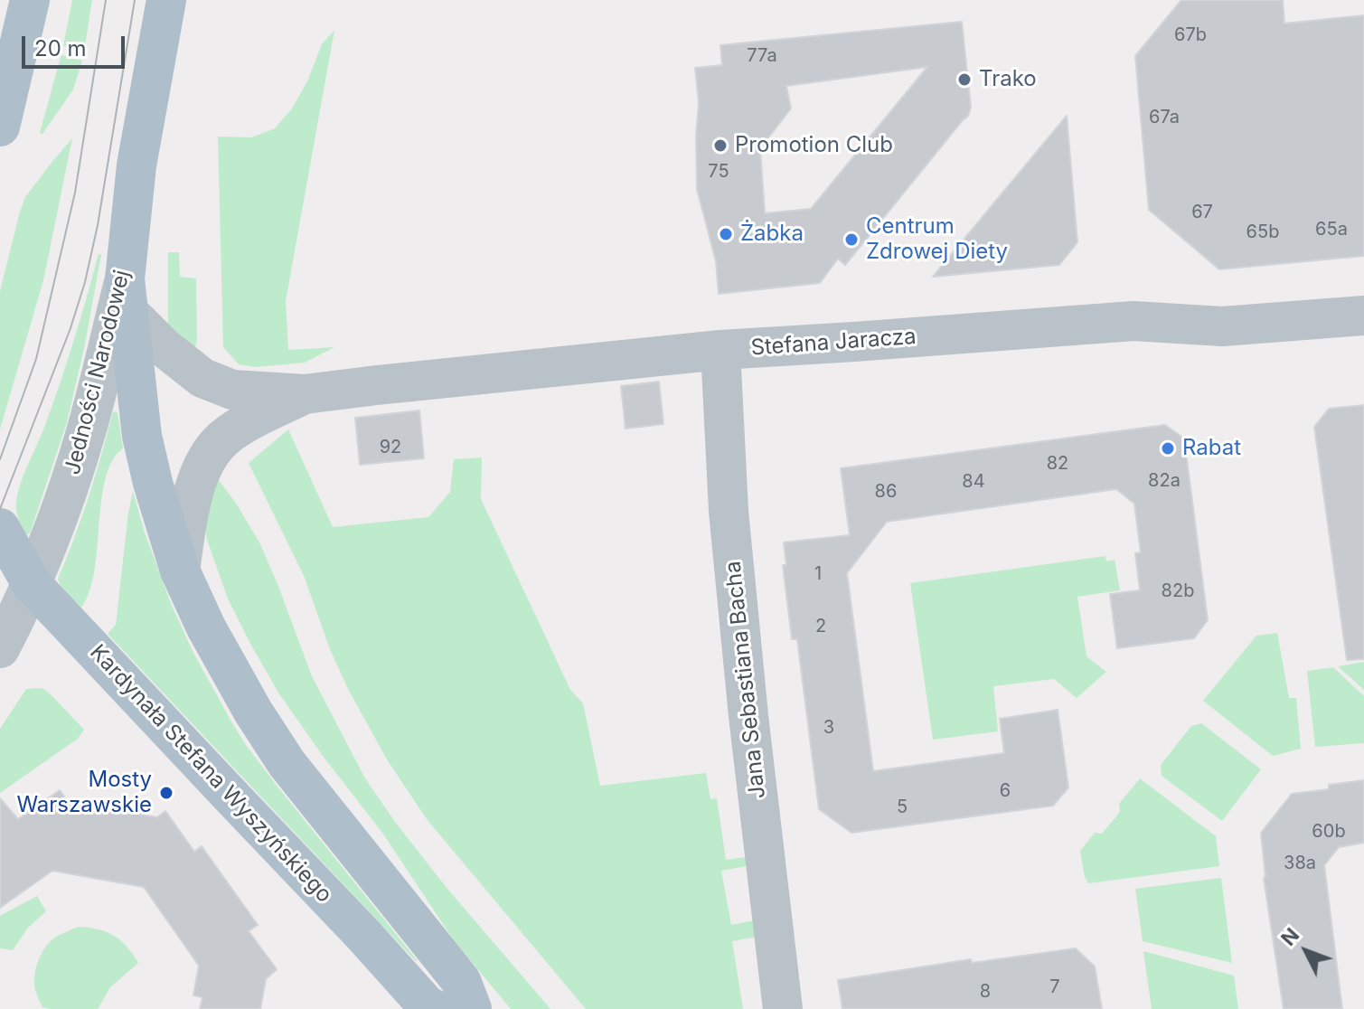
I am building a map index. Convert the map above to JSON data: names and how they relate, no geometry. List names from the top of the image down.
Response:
{
  "streets": {
    "main road": ["Jedności Narodowej", "Kardynała Stefana Wyszyńskiego"],
    "street": ["Stefana Jaracza", "Jana Sebastiana Bacha"]
  },
  "crossings": [
    ["Stefana Jaracza", "Jedności Narodowej"],
    ["Stefana Jaracza", "Jana Sebastiana Bacha"],
    ["Jedności Narodowej", "Kardynała Stefana Wyszyńskiego"]
  ],
  "places": [
    "Trako",
    "Promotion Club",
    "Żabka",
    "Centrum Zdrowej Diety",
    "Rabat",
    "Mosty Warszawskie"
  ],
  "house_numbers": [
    "67b",
    "77a",
    "67a",
    "75",
    "67",
    "65a",
    "65b",
    "92",
    "82",
    "82a",
    "84",
    "86",
    "1",
    "82b",
    "2",
    "3",
    "6",
    "5",
    "60b",
    "38a",
    "7",
    "8"
  ],
  "scale_bar": "20 m",
  "north": "top left"
}
